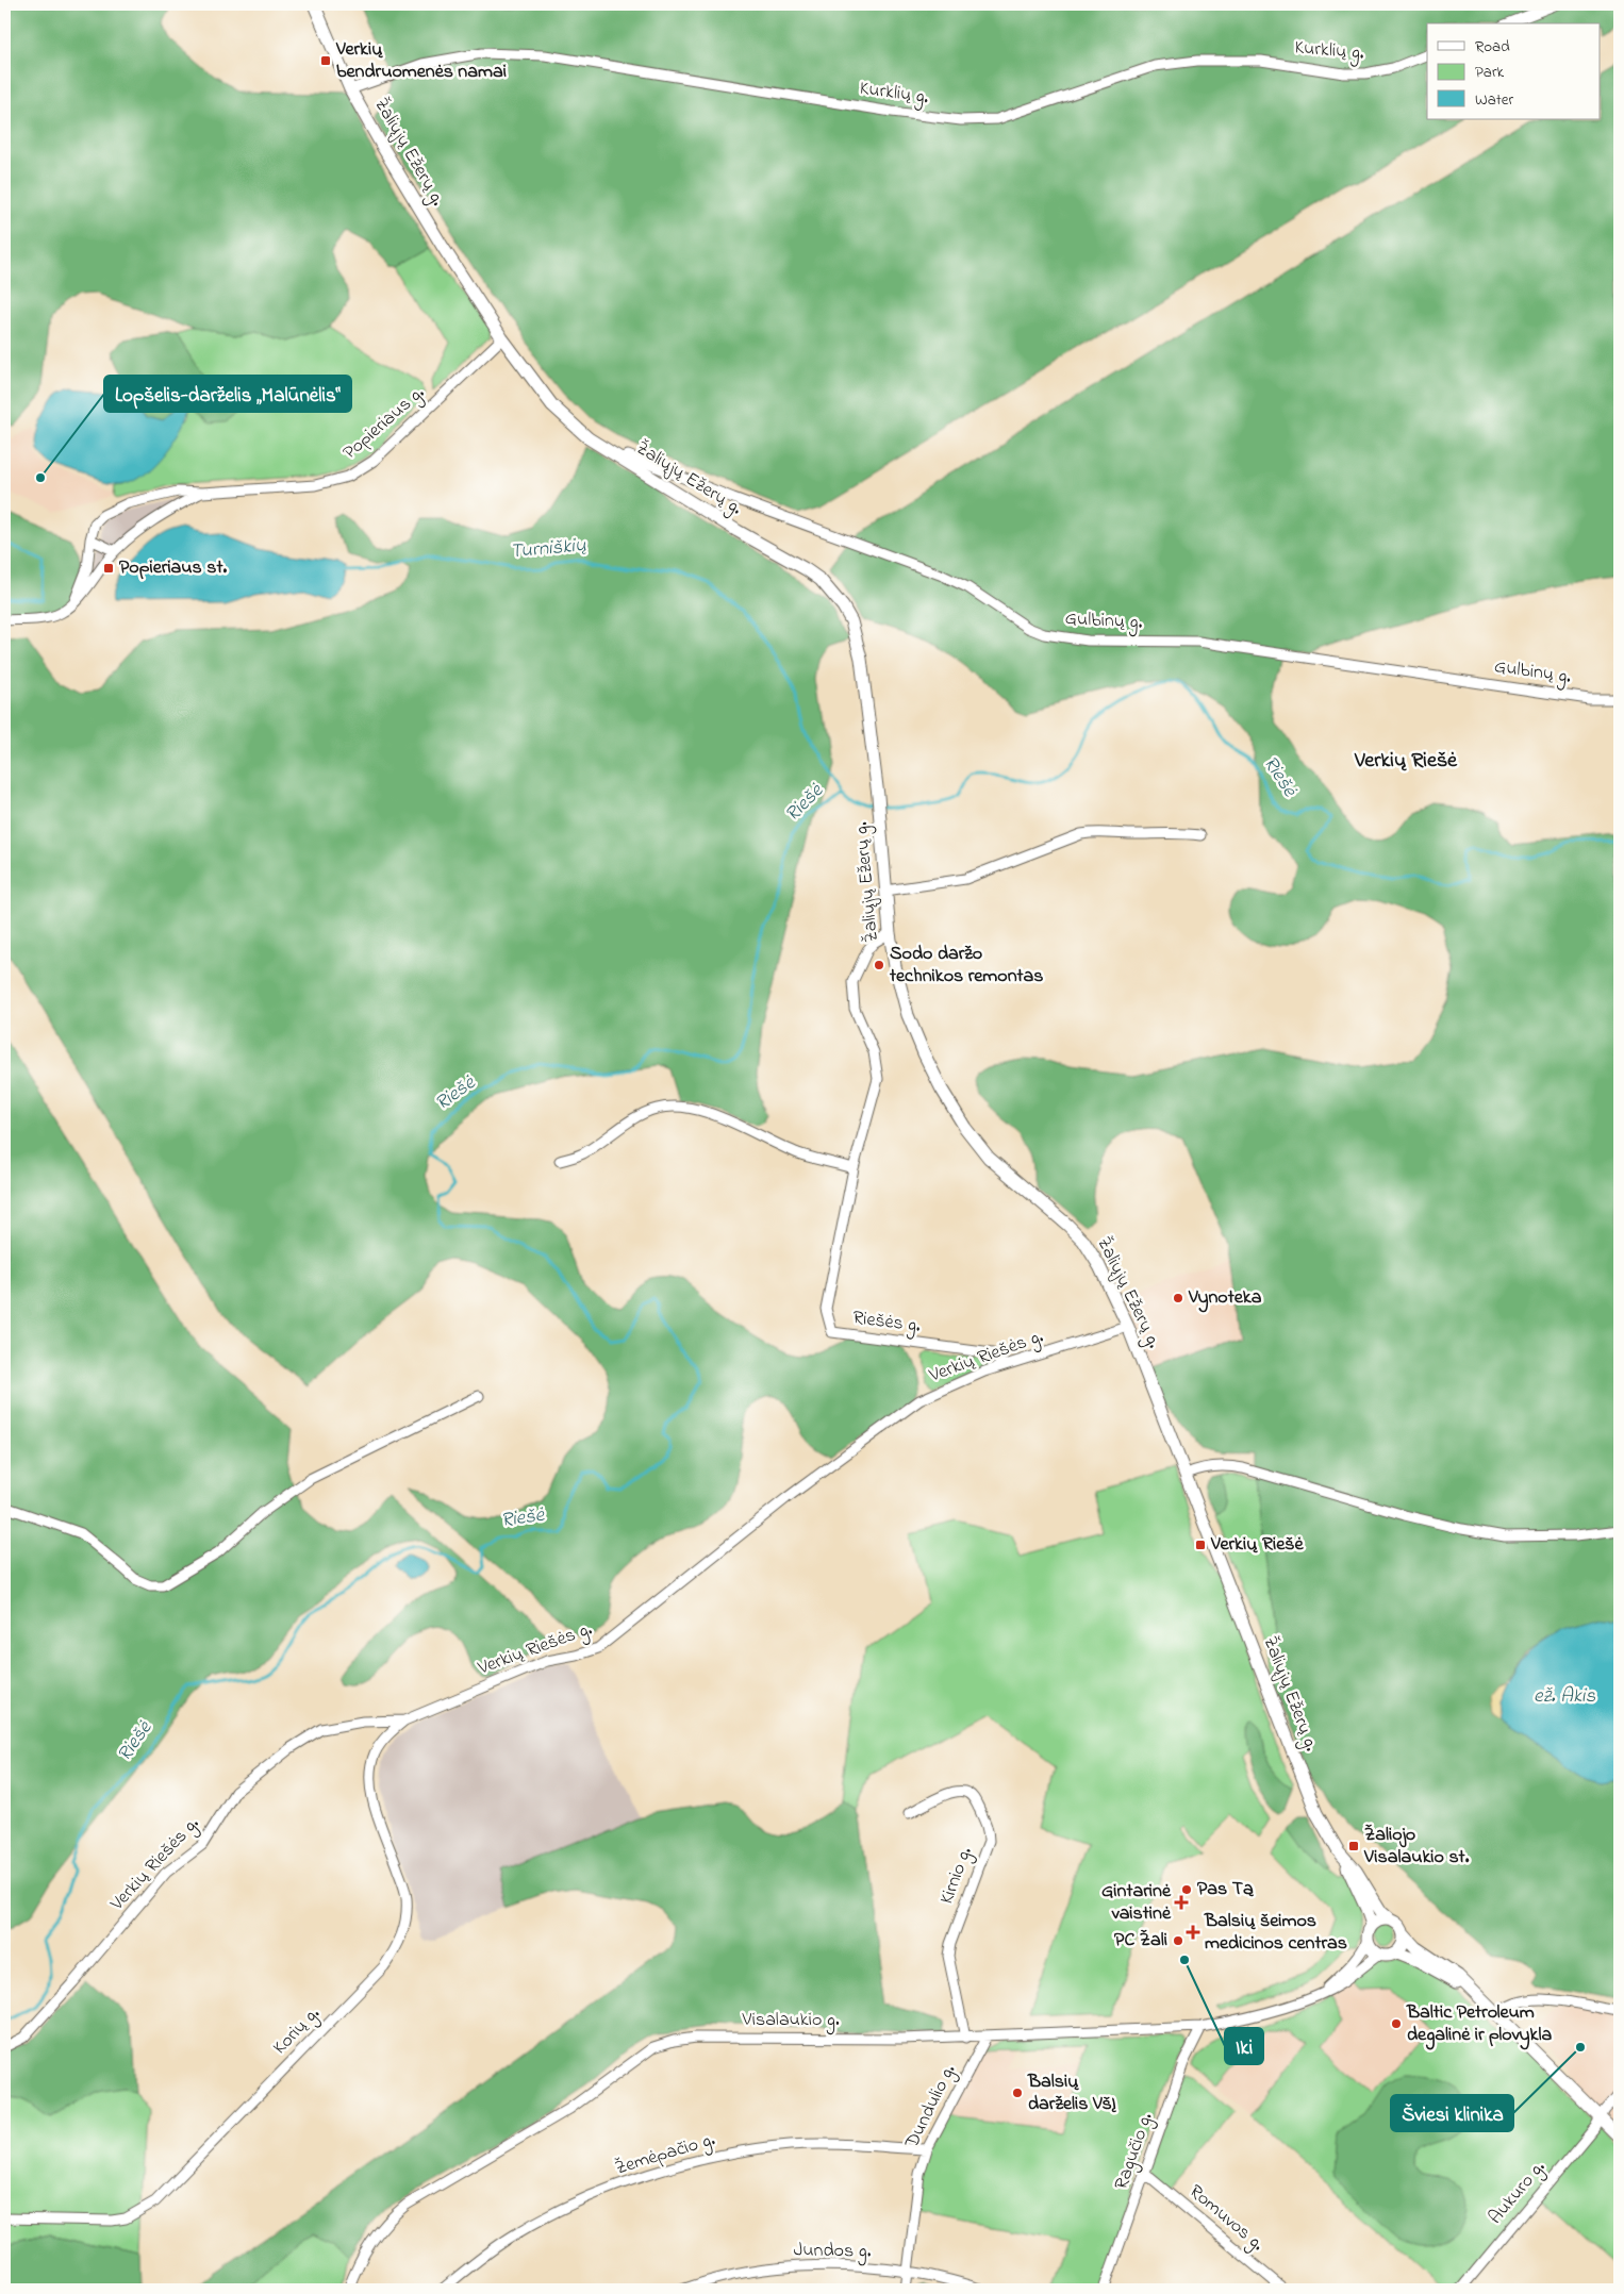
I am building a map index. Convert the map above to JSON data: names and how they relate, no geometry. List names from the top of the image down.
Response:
{
  "streets": {
    "main road": ["Žaliųjų Ežerų g."],
    "street": [
      "Kurklių g.",
      "Popieriaus g.",
      "Gulbinų g.",
      "Riešės g.",
      "Verkių Riešės g.",
      "Kirnio g.",
      "Visalaukio g.",
      "Korių g.",
      "Dundulio g.",
      "Ragučio g.",
      "Žemėpačio g.",
      "Aukuro g.",
      "Romuvos g.",
      "Jundos g."
    ]
  },
  "crossings": [
    ["Kurklių g.", "Žaliųjų Ežerų g."],
    ["Žaliųjų Ežerų g.", "Popieriaus g."],
    ["Žaliųjų Ežerų g.", "Gulbinų g."],
    ["Žaliųjų Ežerų g.", "Riešės g."],
    ["Žaliųjų Ežerų g.", "Verkių Riešės g."],
    ["Žaliųjų Ežerų g.", "Visalaukio g."],
    ["Riešės g.", "Verkių Riešės g."],
    ["Verkių Riešės g.", "Korių g."],
    ["Kirnio g.", "Visalaukio g."],
    ["Visalaukio g.", "Dundulio g."],
    ["Visalaukio g.", "Ragučio g."],
    ["Dundulio g.", "Žemėpačio g."],
    ["Dundulio g.", "Jundos g."],
    ["Ragučio g.", "Romuvos g."]
  ],
  "districts": ["Verkių Riešė"],
  "water": ["Turniškių", "Riešė", "ež. Akis"],
  "places": {
    "transit": [
      "Verkių bendruomenės namai",
      "Popieriaus st.",
      "Verkių Riešė",
      "Žaliojo Visalaukio st."
    ],
    "other": [
      "Lopšelis-darželis „Malūnėlis“",
      "Sodo daržo technikos remontas",
      "Vynoteka",
      "Pas Tą",
      "PC Žali",
      "Iki",
      "Baltic Petroleum degalinė ir plovykla",
      "Šviesi klinika",
      "Balsių darželis VšĮ"
    ],
    "health": ["Gintarinė vaistinė", "Balsių šeimos medicinos centras"]
  },
  "legend": ["Road", "Park", "Water"]
}
